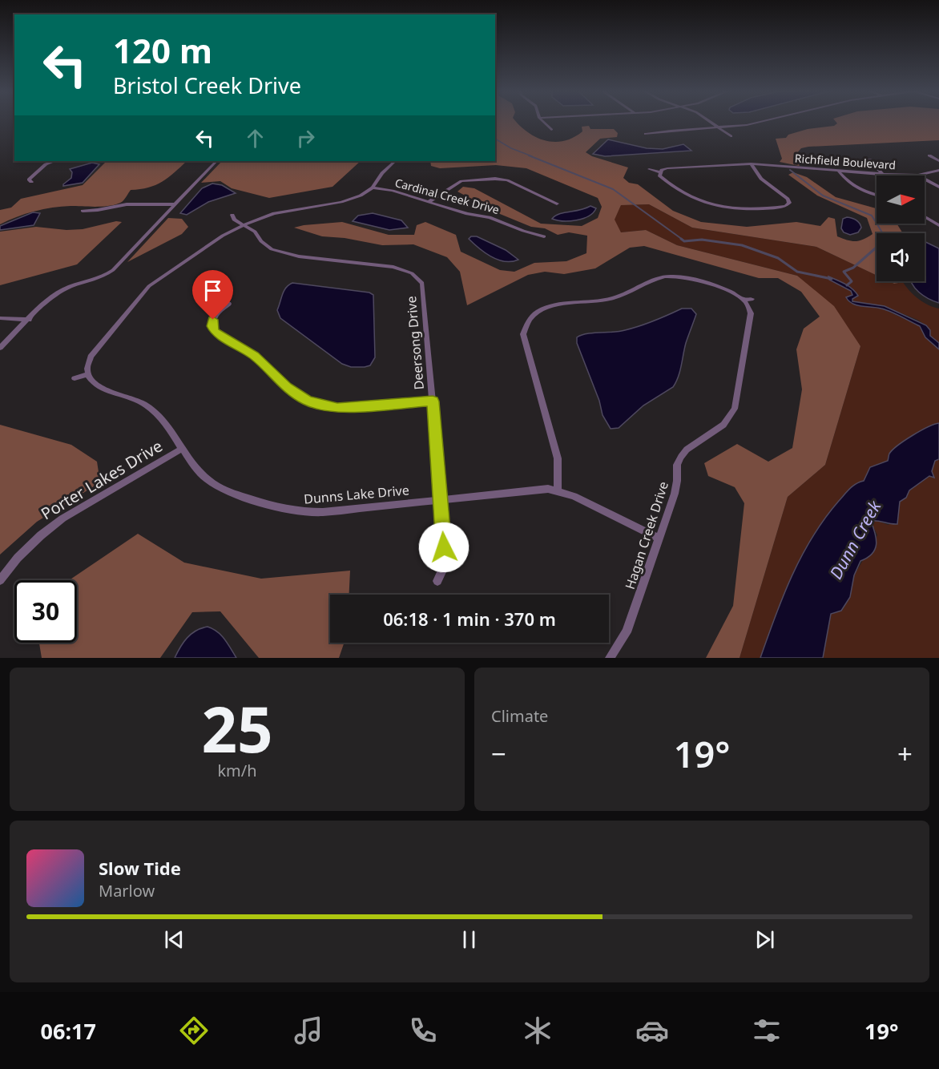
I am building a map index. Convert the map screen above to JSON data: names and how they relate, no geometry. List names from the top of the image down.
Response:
{
  "streets": {
    "street": [
      "Richfield Boulevard",
      "Cardinal Creek Drive",
      "Deersong Drive",
      "Porter Lakes Drive",
      "Dunns Lake Drive",
      "Hagan Creek Drive"
    ]
  },
  "crossings": [
    ["Deersong Drive", "Dunns Lake Drive"],
    ["Porter Lakes Drive", "Dunns Lake Drive"],
    ["Dunns Lake Drive", "Hagan Creek Drive"]
  ],
  "water": ["Dunn Creek"],
  "north": "right",
  "page": {
    "turn": ["120 m", "Bristol Creek Drive"],
    "limit": "30",
    "trip": "06:18 · 1 min · 370 m",
    "tile": [
      ["25", "km/h"],
      "Climate"
    ],
    "heat": ["−", "19°", "+"],
    "song": ["Slow Tide", "Marlow"],
    "tabs": ["06:17", "19°"]
  }
}
